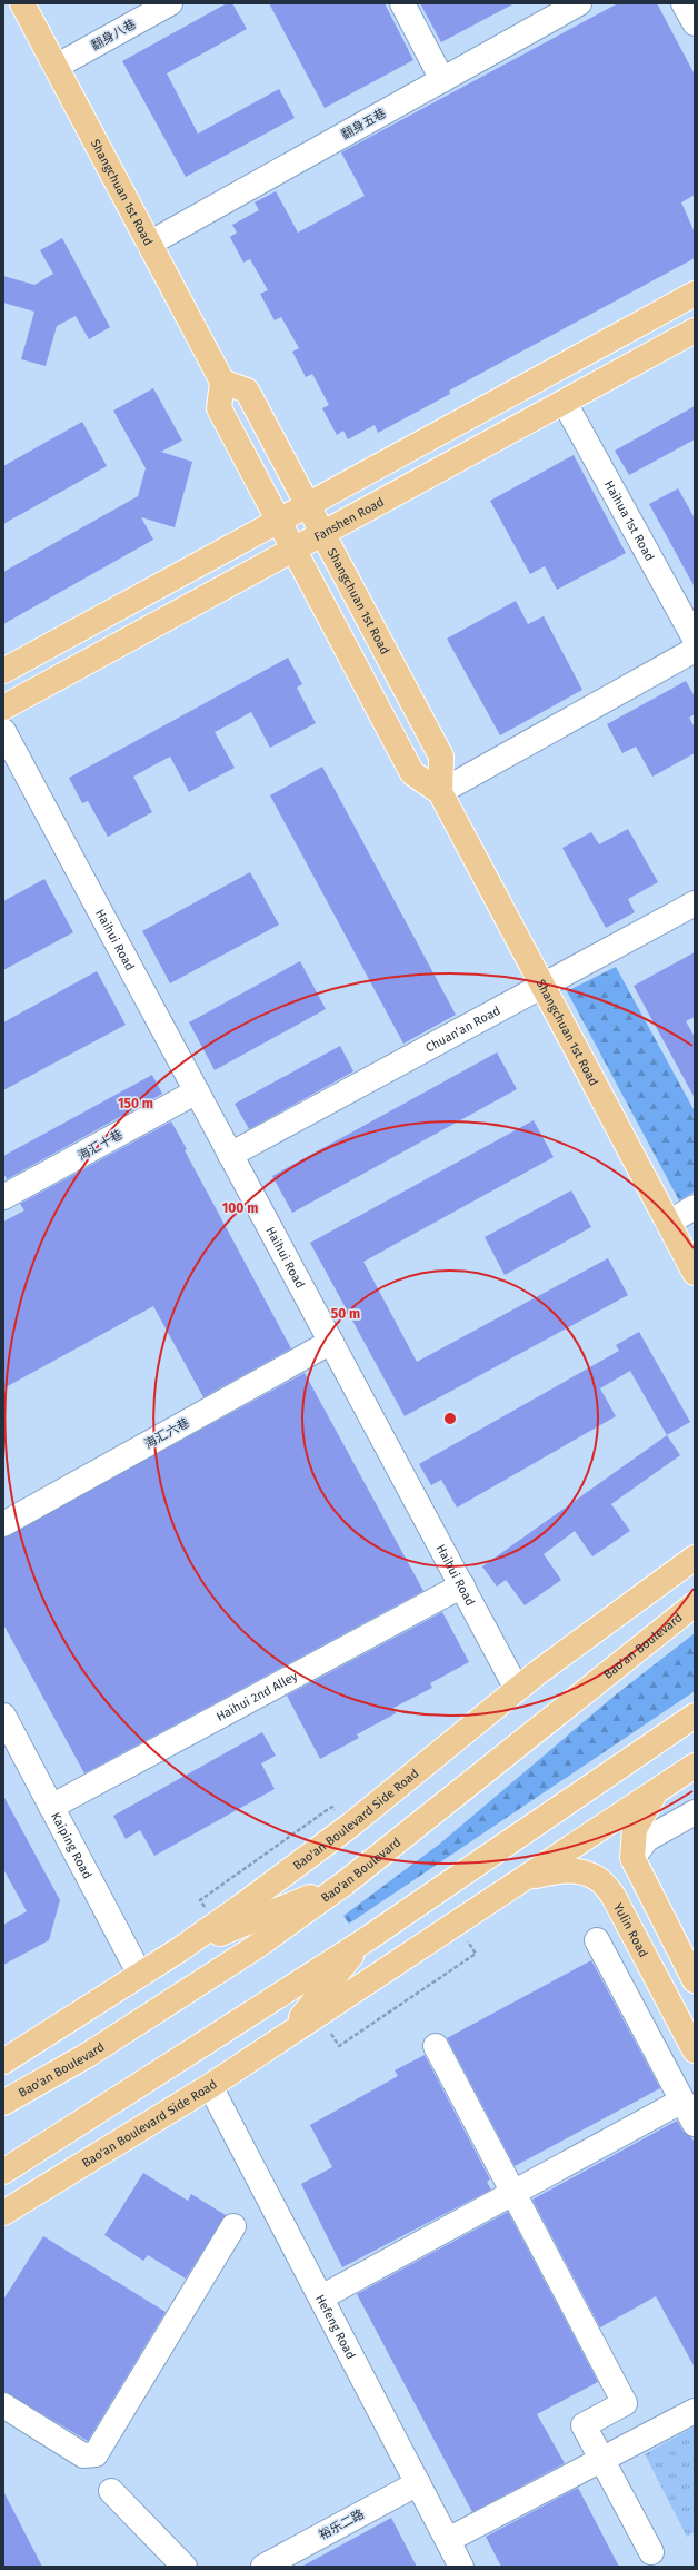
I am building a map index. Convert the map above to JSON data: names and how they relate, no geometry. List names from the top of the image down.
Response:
{
  "streets": {
    "main road": [
      "Shangchuan 1st Road",
      "Fanshen Road",
      "Bao'an Boulevard",
      "Bao'an Boulevard Side Road",
      "Yulin Road"
    ],
    "street": [
      "翻身八巷",
      "翻身五巷",
      "Haihua 1st Road",
      "Haihui Road",
      "Chuan’an Road",
      "海汇十巷",
      "海汇六巷",
      "Haihui 2nd Alley",
      "Kaiping Road",
      "Hefeng Road",
      "裕乐二路"
    ]
  },
  "crossings": [
    ["翻身八巷", "Shangchuan 1st Road"],
    ["翻身五巷", "Shangchuan 1st Road"],
    ["Shangchuan 1st Road", "Fanshen Road"],
    ["Shangchuan 1st Road", "Chuan’an Road"],
    ["Fanshen Road", "Haihua 1st Road"],
    ["Haihui Road", "Chuan’an Road"],
    ["Haihui Road", "海汇十巷"],
    ["Haihui Road", "海汇六巷"],
    ["Haihui Road", "Haihui 2nd Alley"],
    ["Haihui Road", "Bao'an Boulevard Side Road"],
    ["Haihui 2nd Alley", "Kaiping Road"],
    ["Bao'an Boulevard Side Road", "Kaiping Road"],
    ["Bao'an Boulevard Side Road", "Yulin Road"],
    ["Bao'an Boulevard Side Road", "Hefeng Road"],
    ["Hefeng Road", "裕乐二路"]
  ],
  "rings": ["150 m", "100 m", "50 m"]
}
